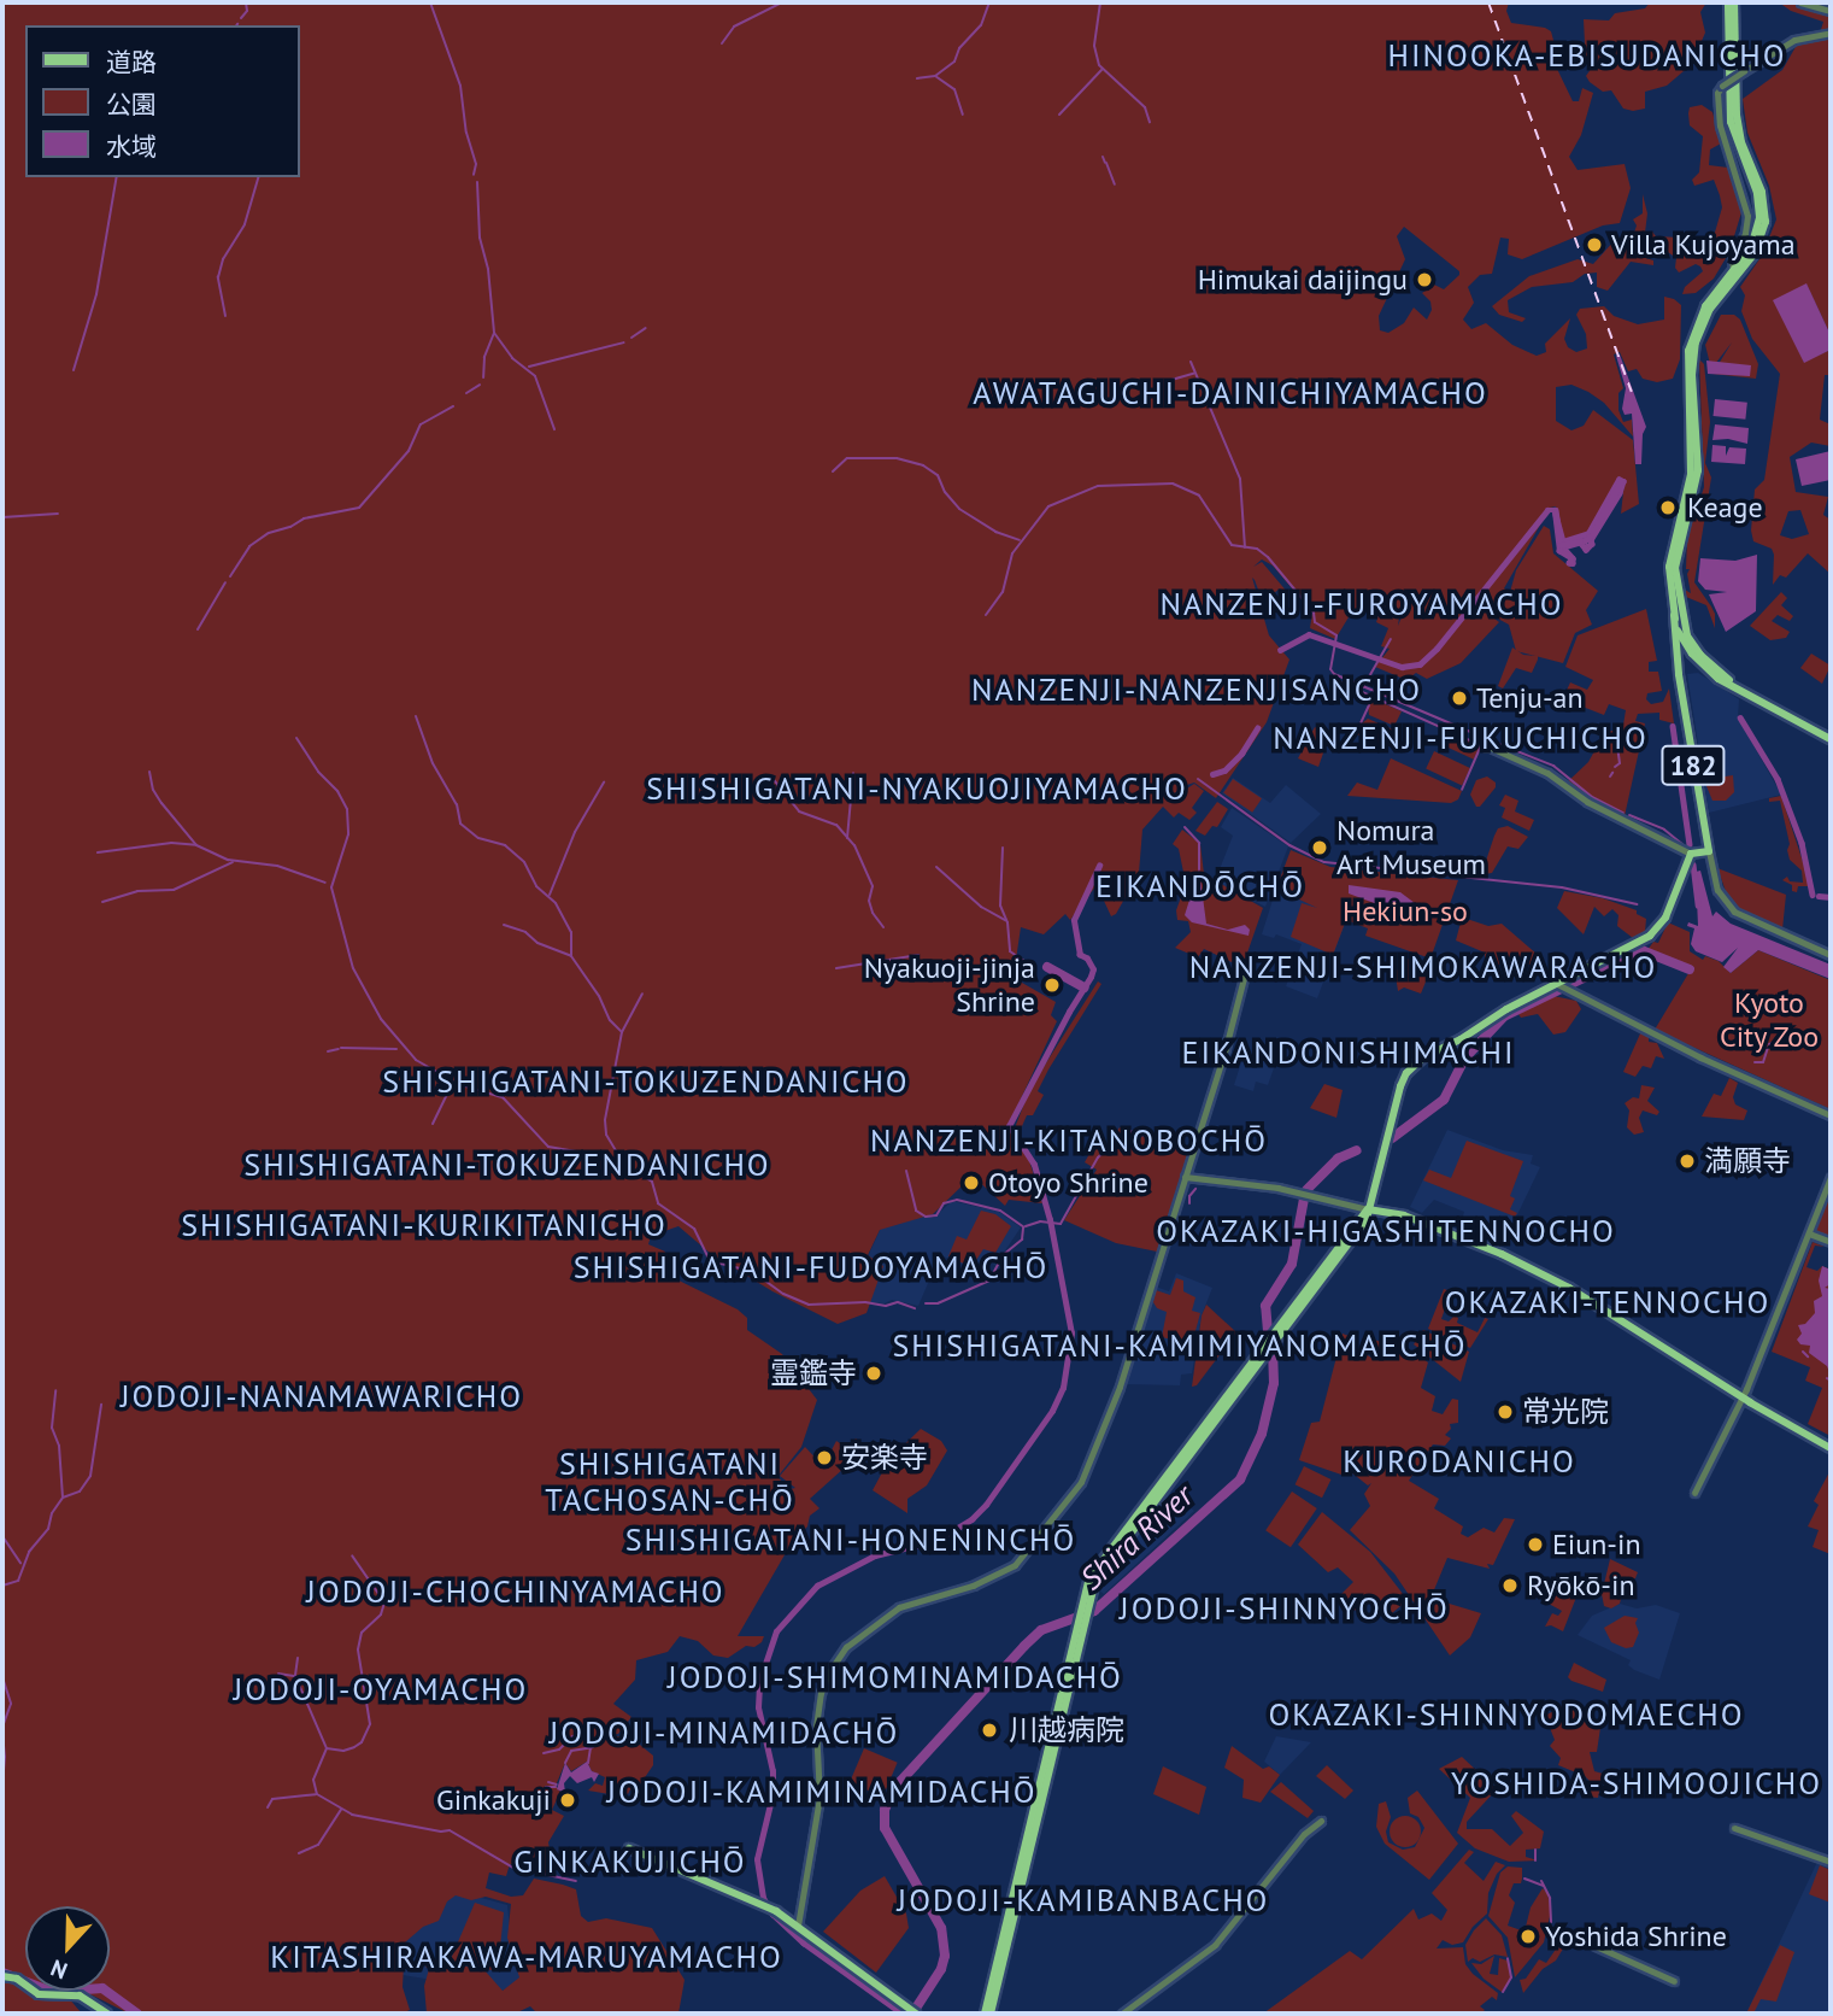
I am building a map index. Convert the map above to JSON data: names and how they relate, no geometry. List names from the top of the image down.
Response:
{
  "streets": {
    "main road": ["182"]
  },
  "districts": [
    "HINOOKA-EBISUDANICHO",
    "AWATAGUCHI-DAINICHIYAMACHO",
    "NANZENJI-FUROYAMACHO",
    "NANZENJI-NANZENJISANCHO",
    "NANZENJI-FUKUCHICHO",
    "SHISHIGATANI-NYAKUOJIYAMACHO",
    "EIKANDŌCHŌ",
    "NANZENJI-SHIMOKAWARACHO",
    "EIKANDONISHIMACHI",
    "SHISHIGATANI-TOKUZENDANICHO",
    "NANZENJI-KITANOBOCHŌ",
    "SHISHIGATANI-TOKUZENDANICHO",
    "SHISHIGATANI-KURIKITANICHO",
    "OKAZAKI-HIGASHITENNOCHO",
    "SHISHIGATANI-FUDOYAMACHŌ",
    "OKAZAKI-TENNOCHO",
    "SHISHIGATANI-KAMIMIYANOMAECHŌ",
    "JODOJI-NANAMAWARICHO",
    "KURODANICHO",
    "SHISHIGATANI TACHOSAN-CHŌ",
    "SHISHIGATANI-HONENINCHŌ",
    "JODOJI-CHOCHINYAMACHO",
    "JODOJI-SHINNYOCHŌ",
    "JODOJI-SHIMOMINAMIDACHŌ",
    "JODOJI-OYAMACHO",
    "OKAZAKI-SHINNYODOMAECHO",
    "JODOJI-MINAMIDACHŌ",
    "YOSHIDA-SHIMOOJICHO",
    "JODOJI-KAMIMINAMIDACHŌ",
    "GINKAKUJICHŌ",
    "JODOJI-KAMIBANBACHO",
    "KITASHIRAKAWA-MARUYAMACHO"
  ],
  "water": ["Shira River"],
  "parks": ["Hekiun-so", "Kyoto City Zoo"],
  "places": [
    "Villa Kujoyama",
    "Himukai daijingu",
    "Keage",
    "Tenju-an",
    "Nomura Art Museum",
    "Nyakuoji-jinja Shrine",
    "満願寺",
    "Otoyo Shrine",
    "霊鑑寺",
    "常光院",
    "安楽寺",
    "Eiun-in",
    "Ryōkō-in",
    "川越病院",
    "Ginkakuji",
    "Yoshida Shrine"
  ],
  "legend": ["道路", "公園", "水域"],
  "north": "bottom"
}
